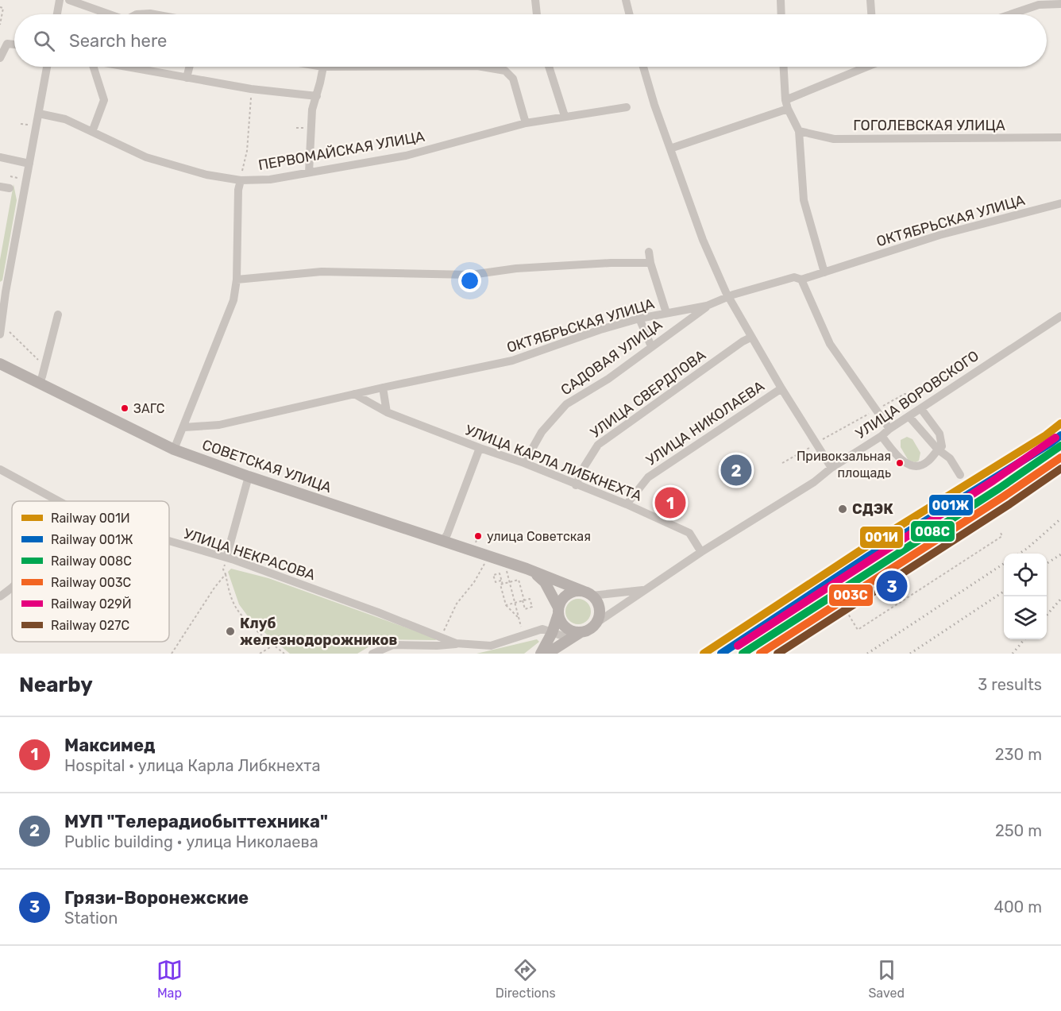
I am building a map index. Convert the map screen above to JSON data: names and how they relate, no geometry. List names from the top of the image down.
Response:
{
  "streets": {
    "main road": ["СОВЕТСКАЯ УЛИЦА"],
    "street": [
      "ГОГОЛЕВСКАЯ УЛИЦА",
      "ПЕРВОМАЙСКАЯ УЛИЦА",
      "ОКТЯБРЬСКАЯ УЛИЦА",
      "САДОВАЯ УЛИЦА",
      "УЛИЦА СВЕРДЛОВА",
      "УЛИЦА ВОРОВСКОГО",
      "УЛИЦА НИКОЛАЕВА",
      "УЛИЦА КАРЛА ЛИБКНЕХТА",
      "УЛИЦА НЕКРАСОВА"
    ]
  },
  "crossings": [
    ["ОКТЯБРЬСКАЯ УЛИЦА", "САДОВАЯ УЛИЦА"],
    ["ОКТЯБРЬСКАЯ УЛИЦА", "УЛИЦА КАРЛА ЛИБКНЕХТА"],
    ["САДОВАЯ УЛИЦА", "УЛИЦА КАРЛА ЛИБКНЕХТА"],
    ["УЛИЦА СВЕРДЛОВА", "УЛИЦА КАРЛА ЛИБКНЕХТА"],
    ["УЛИЦА ВОРОВСКОГО", "УЛИЦА КАРЛА ЛИБКНЕХТА"],
    ["УЛИЦА ВОРОВСКОГО", "СОВЕТСКАЯ УЛИЦА"],
    ["УЛИЦА НИКОЛАЕВА", "УЛИЦА КАРЛА ЛИБКНЕХТА"]
  ],
  "places": [
    "ЗАГС",
    "Привокзальная площадь",
    "СДЭК",
    "улица Советская",
    "Клуб железнодорожников"
  ],
  "lines": [
    "rail line 001И",
    "rail line 001Ж",
    "rail line 029Й",
    "rail line 008С",
    "rail line 003С",
    "rail line 027С"
  ],
  "legend": [
    "Railway 001И",
    "Railway 001Ж",
    "Railway 008С",
    "Railway 003С",
    "Railway 029Й",
    "Railway 027С"
  ],
  "page": {
    "search": "Search here",
    "pins": ["2", "1", "3"],
    "heading": ["Nearby", "3 results"],
    "list": [
      {
        "mark": "1",
        "name": "Максимед",
        "note": "Hospital · улица Карла Либкнехта",
        "value": "230 m"
      },
      {
        "mark": "2",
        "name": "МУП \"Телерадиобыттехника\"",
        "note": "Public building · улица Николаева",
        "value": "250 m"
      },
      {
        "mark": "3",
        "name": "Грязи-Воронежские",
        "note": "Station",
        "value": "400 m"
      }
    ],
    "nav": ["Map", "Directions", "Saved"]
  }
}
